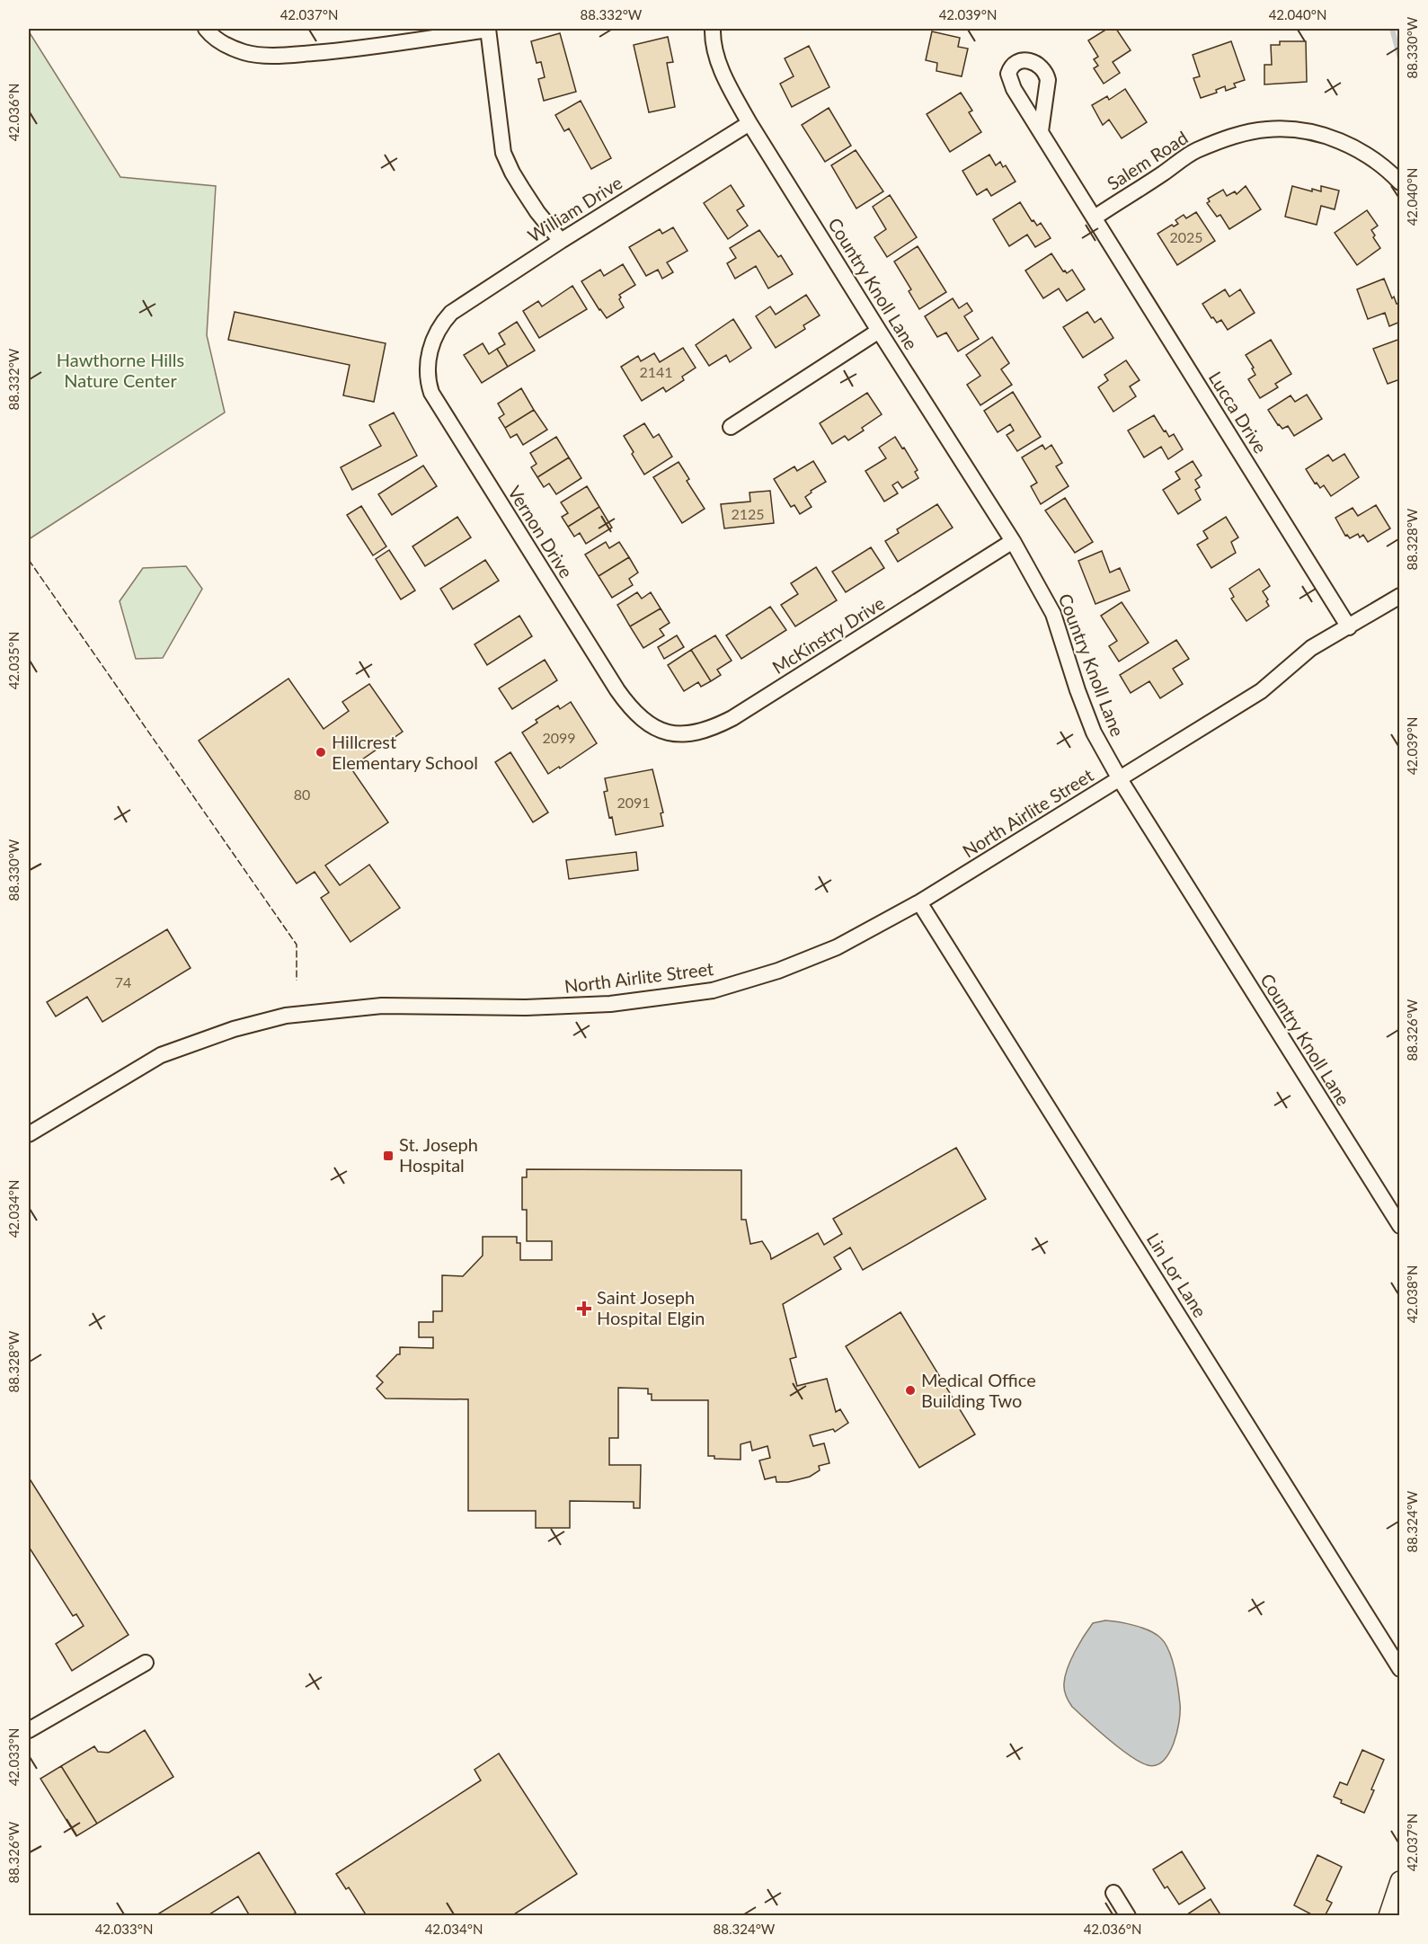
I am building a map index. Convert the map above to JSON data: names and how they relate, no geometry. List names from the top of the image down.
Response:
{
  "streets": {
    "street": [
      "Salem Road",
      "William Drive",
      "Country Knoll Lane",
      "Lucca Drive",
      "Vernon Drive",
      "McKinstry Drive",
      "North Airlite Street",
      "Lin Lor Lane"
    ]
  },
  "crossings": [
    ["Salem Road", "Lucca Drive"],
    ["William Drive", "Country Knoll Lane"],
    ["William Drive", "Vernon Drive"],
    ["Country Knoll Lane", "McKinstry Drive"],
    ["Country Knoll Lane", "North Airlite Street"],
    ["Lucca Drive", "North Airlite Street"],
    ["Vernon Drive", "McKinstry Drive"],
    ["North Airlite Street", "Lin Lor Lane"]
  ],
  "parks": ["Hawthorne Hills Nature Center"],
  "places": {
    "other": ["Hillcrest Elementary School", "Medical Office Building Two"],
    "transit": ["St. Joseph Hospital"],
    "health": ["Saint Joseph Hospital Elgin"]
  },
  "house_numbers": [
    "2025",
    "2141",
    "2125",
    "2099",
    "80",
    "2091",
    "74"
  ],
  "coordinates": [
    "42.037°N",
    "88.332°W",
    "42.039°N",
    "42.040°N",
    "88.330°W",
    "42.036°N",
    "88.328°W",
    "42.035°N",
    "88.326°W",
    "42.034°N",
    "42.038°N",
    "88.324°W",
    "42.033°N"
  ]
}
